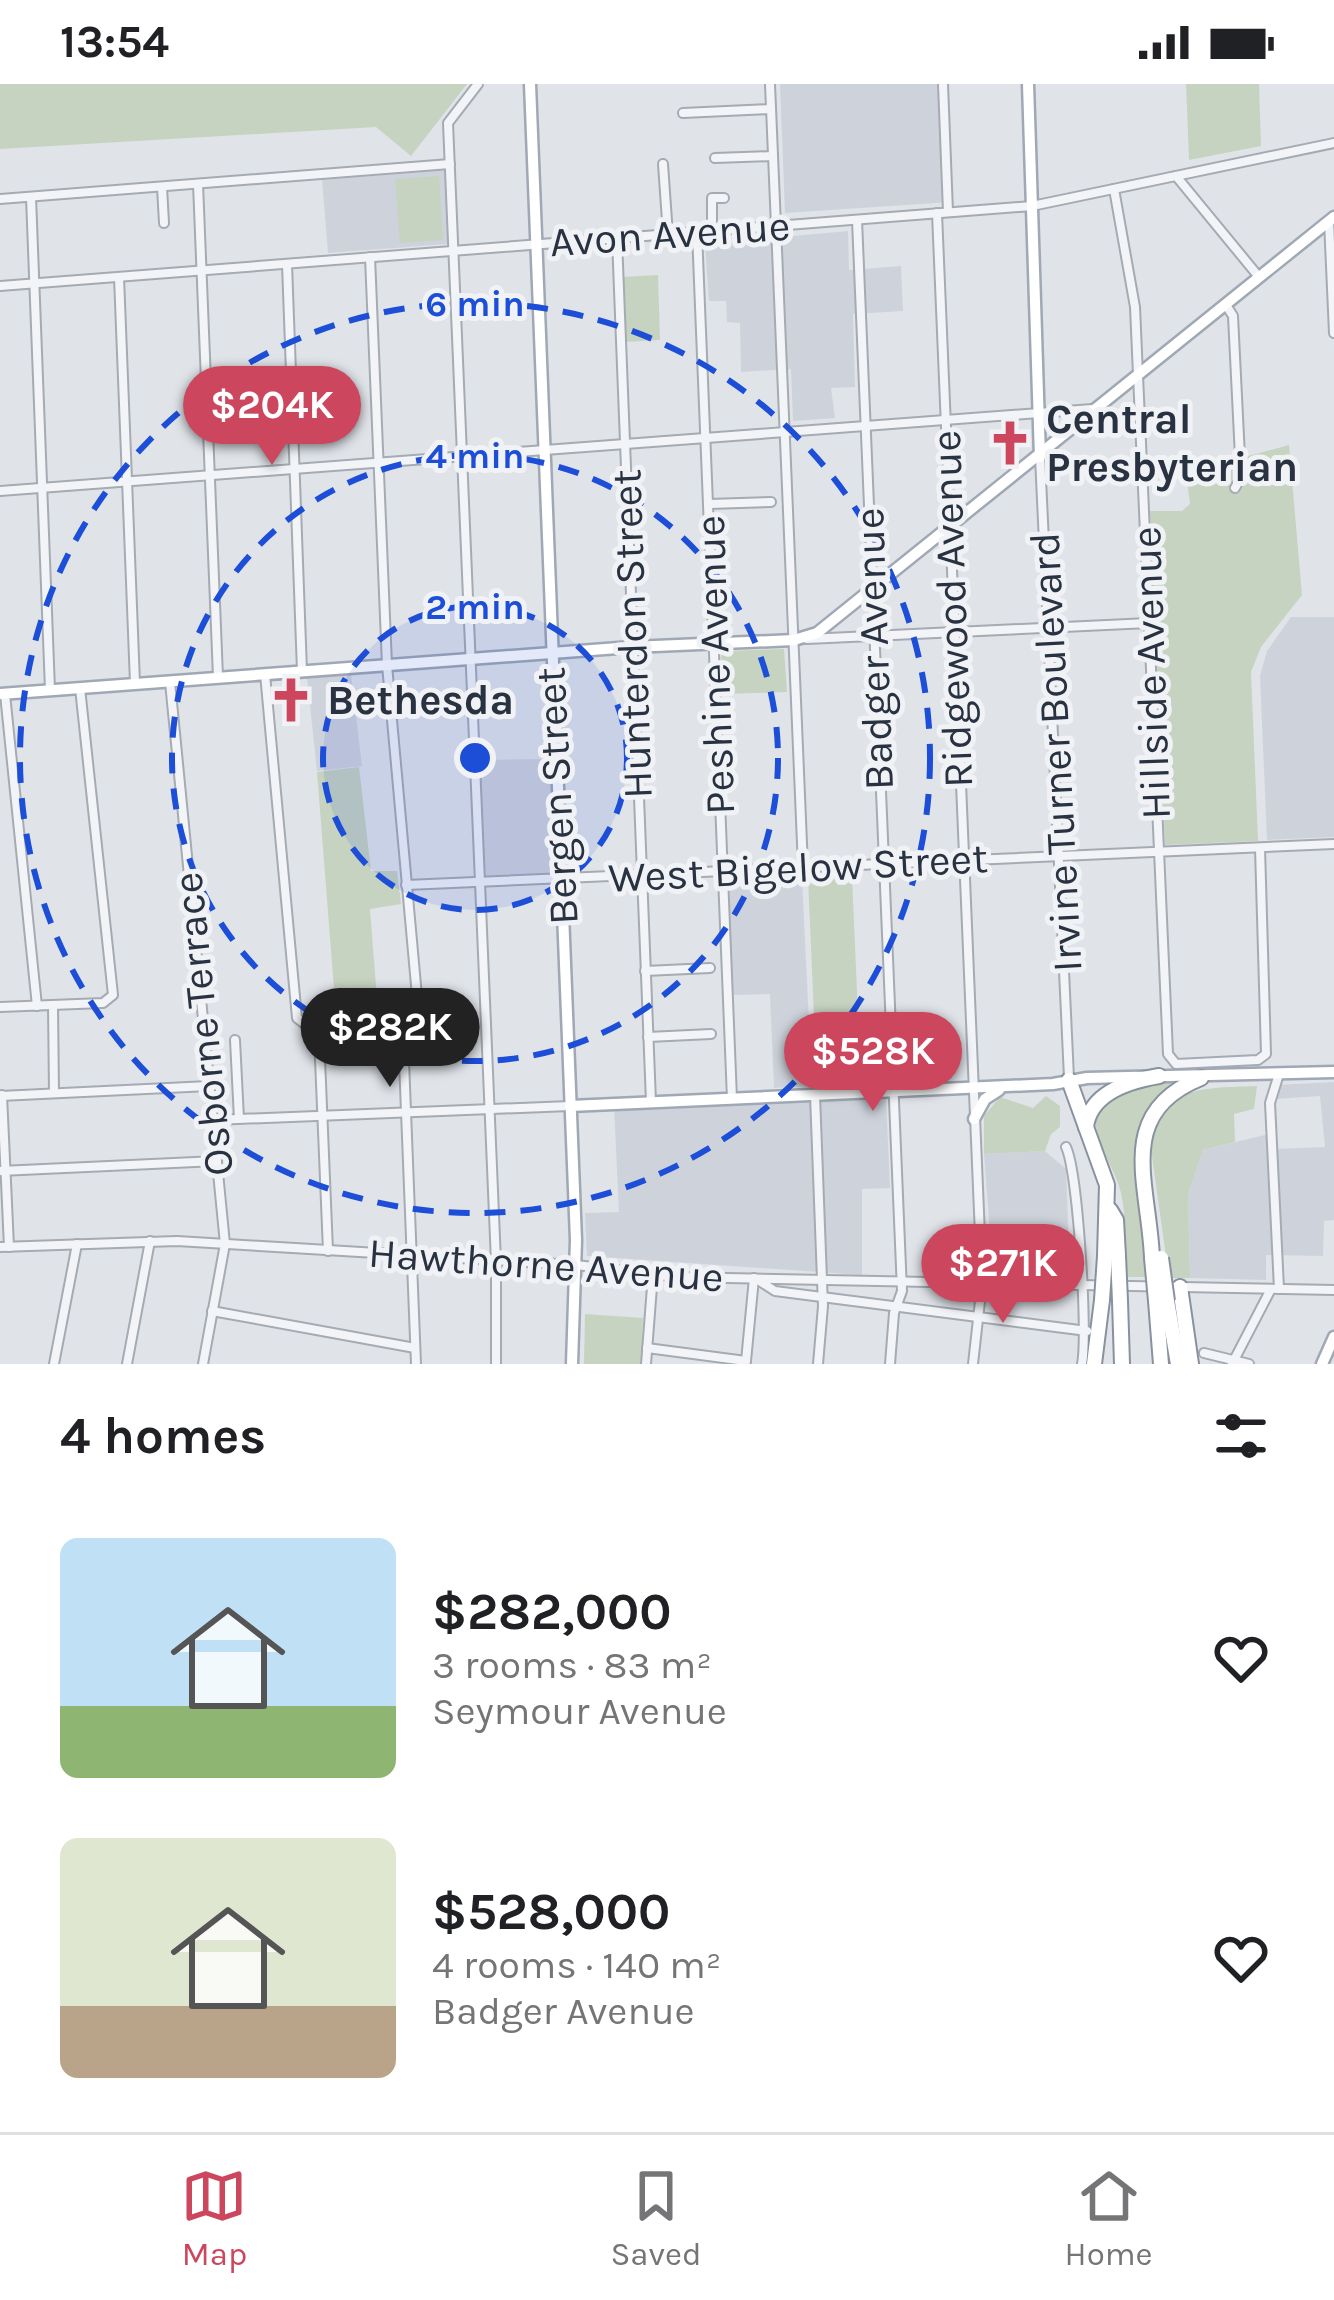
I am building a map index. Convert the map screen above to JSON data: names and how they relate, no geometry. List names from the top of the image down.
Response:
{
  "streets": {
    "main road": ["Irvine Turner Boulevard", "Bergen Street"],
    "street": [
      "Avon Avenue",
      "Ridgewood Avenue",
      "Hunterdon Street",
      "Badger Avenue",
      "Peshine Avenue",
      "Hillside Avenue",
      "West Bigelow Street",
      "Osborne Terrace",
      "Hawthorne Avenue"
    ]
  },
  "crossings": [
    ["Avon Avenue", "Ridgewood Avenue"],
    ["Avon Avenue", "Hunterdon Street"],
    ["Avon Avenue", "Badger Avenue"],
    ["Avon Avenue", "Peshine Avenue"],
    ["Avon Avenue", "Hillside Avenue"],
    ["Avon Avenue", "Irvine Turner Boulevard"],
    ["Avon Avenue", "Bergen Street"],
    ["Ridgewood Avenue", "West Bigelow Street"],
    ["Ridgewood Avenue", "Hawthorne Avenue"],
    ["Hunterdon Street", "West Bigelow Street"],
    ["Badger Avenue", "West Bigelow Street"],
    ["Badger Avenue", "Hawthorne Avenue"],
    ["Peshine Avenue", "West Bigelow Street"],
    ["Hillside Avenue", "West Bigelow Street"],
    ["Irvine Turner Boulevard", "West Bigelow Street"],
    ["Bergen Street", "West Bigelow Street"],
    ["Bergen Street", "Hawthorne Avenue"],
    ["Osborne Terrace", "Hawthorne Avenue"]
  ],
  "places": {
    "church": ["Central Presbyterian", "Bethesda"]
  },
  "page": {
    "status": "13:54",
    "price": [
      "$204K",
      "$282K",
      "$528K",
      "$271K"
    ],
    "heading": "4 homes",
    "list": [
      {
        "name": "$282,000",
        "note": "3 rooms · 83 m² · Seymour Avenue"
      },
      {
        "name": "$528,000",
        "note": "4 rooms · 140 m² · Badger Avenue"
      }
    ],
    "tabs": ["Map", "Saved", "Home"]
  },
  "rings": ["6 min", "4 min", "2 min"]
}
